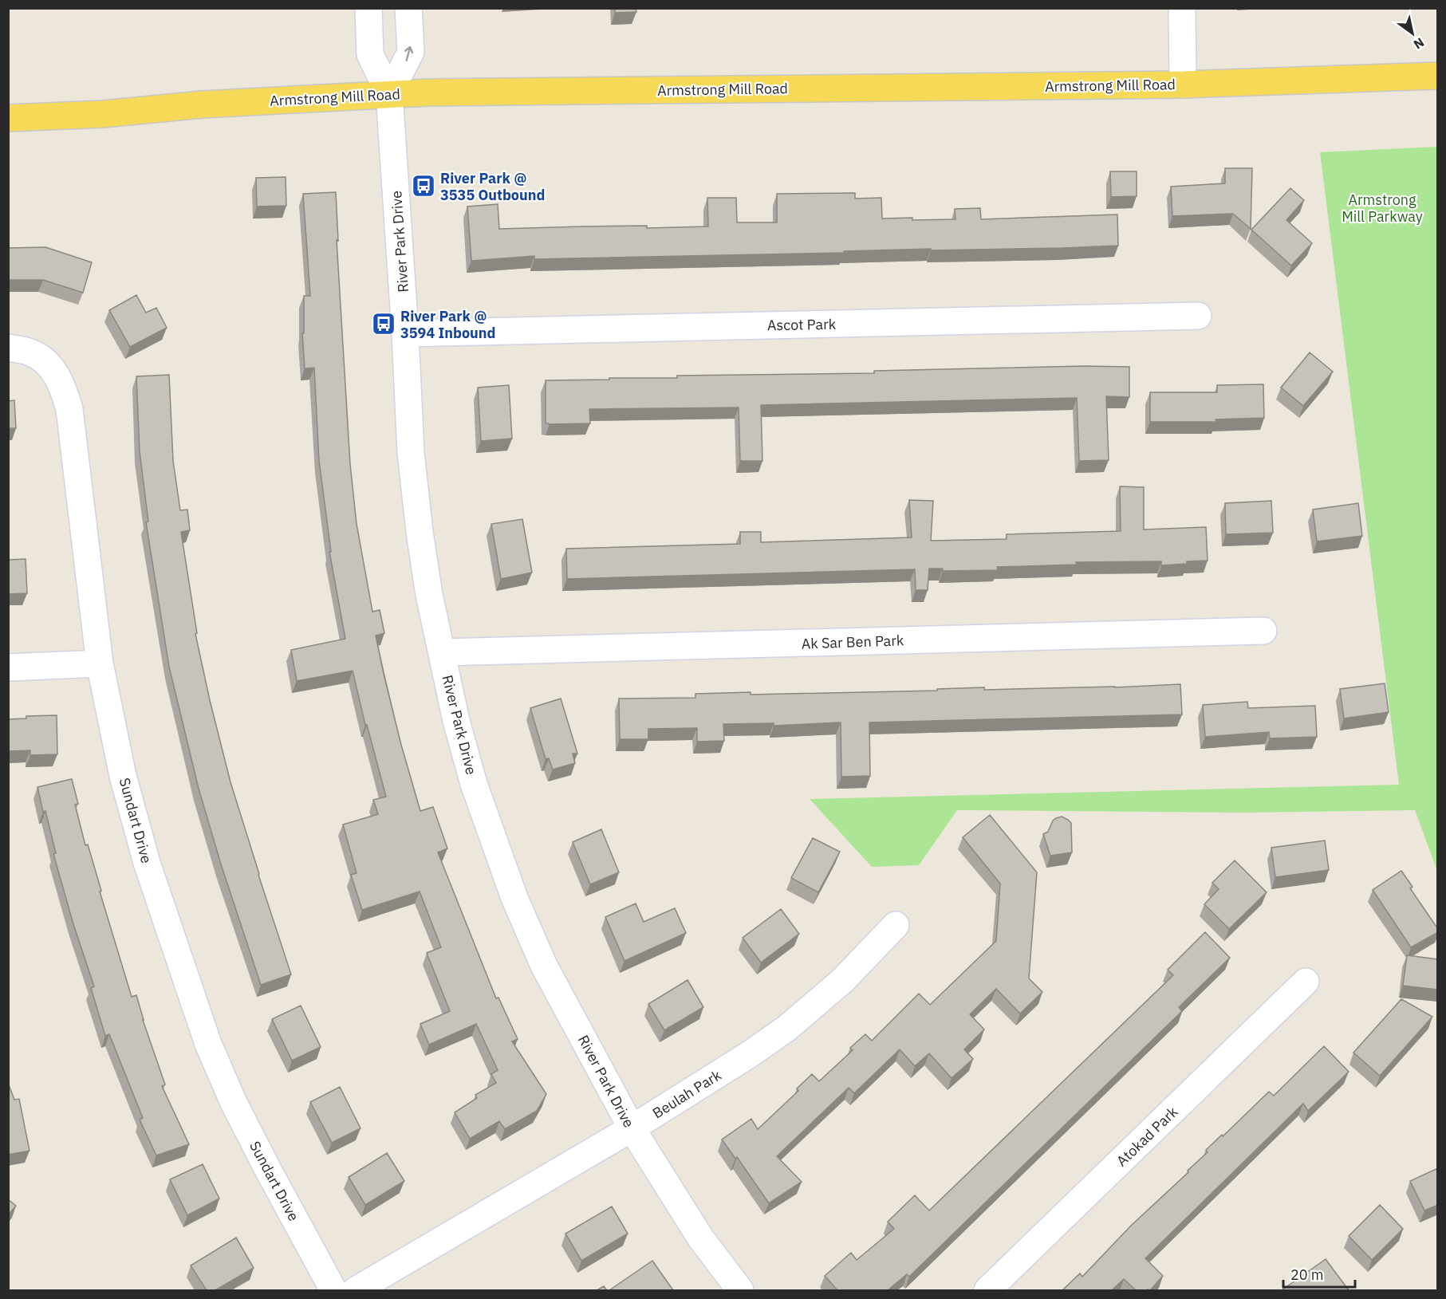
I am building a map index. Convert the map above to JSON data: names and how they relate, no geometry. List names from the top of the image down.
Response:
{
  "streets": {
    "main road": ["Armstrong Mill Road"],
    "street": [
      "River Park Drive",
      "Ascot Park",
      "Ak Sar Ben Park",
      "Sundart Drive",
      "Beulah Park",
      "Atokad Park"
    ]
  },
  "crossings": [
    ["Armstrong Mill Road", "River Park Drive"],
    ["River Park Drive", "Ascot Park"],
    ["River Park Drive", "Ak Sar Ben Park"],
    ["River Park Drive", "Beulah Park"]
  ],
  "parks": ["Armstrong Mill Parkway"],
  "places": {
    "bus stop": ["River Park @ 3535 Outbound", "River Park @ 3594 Inbound"]
  },
  "scale_bar": "20 m",
  "north": "bottom right"
}
